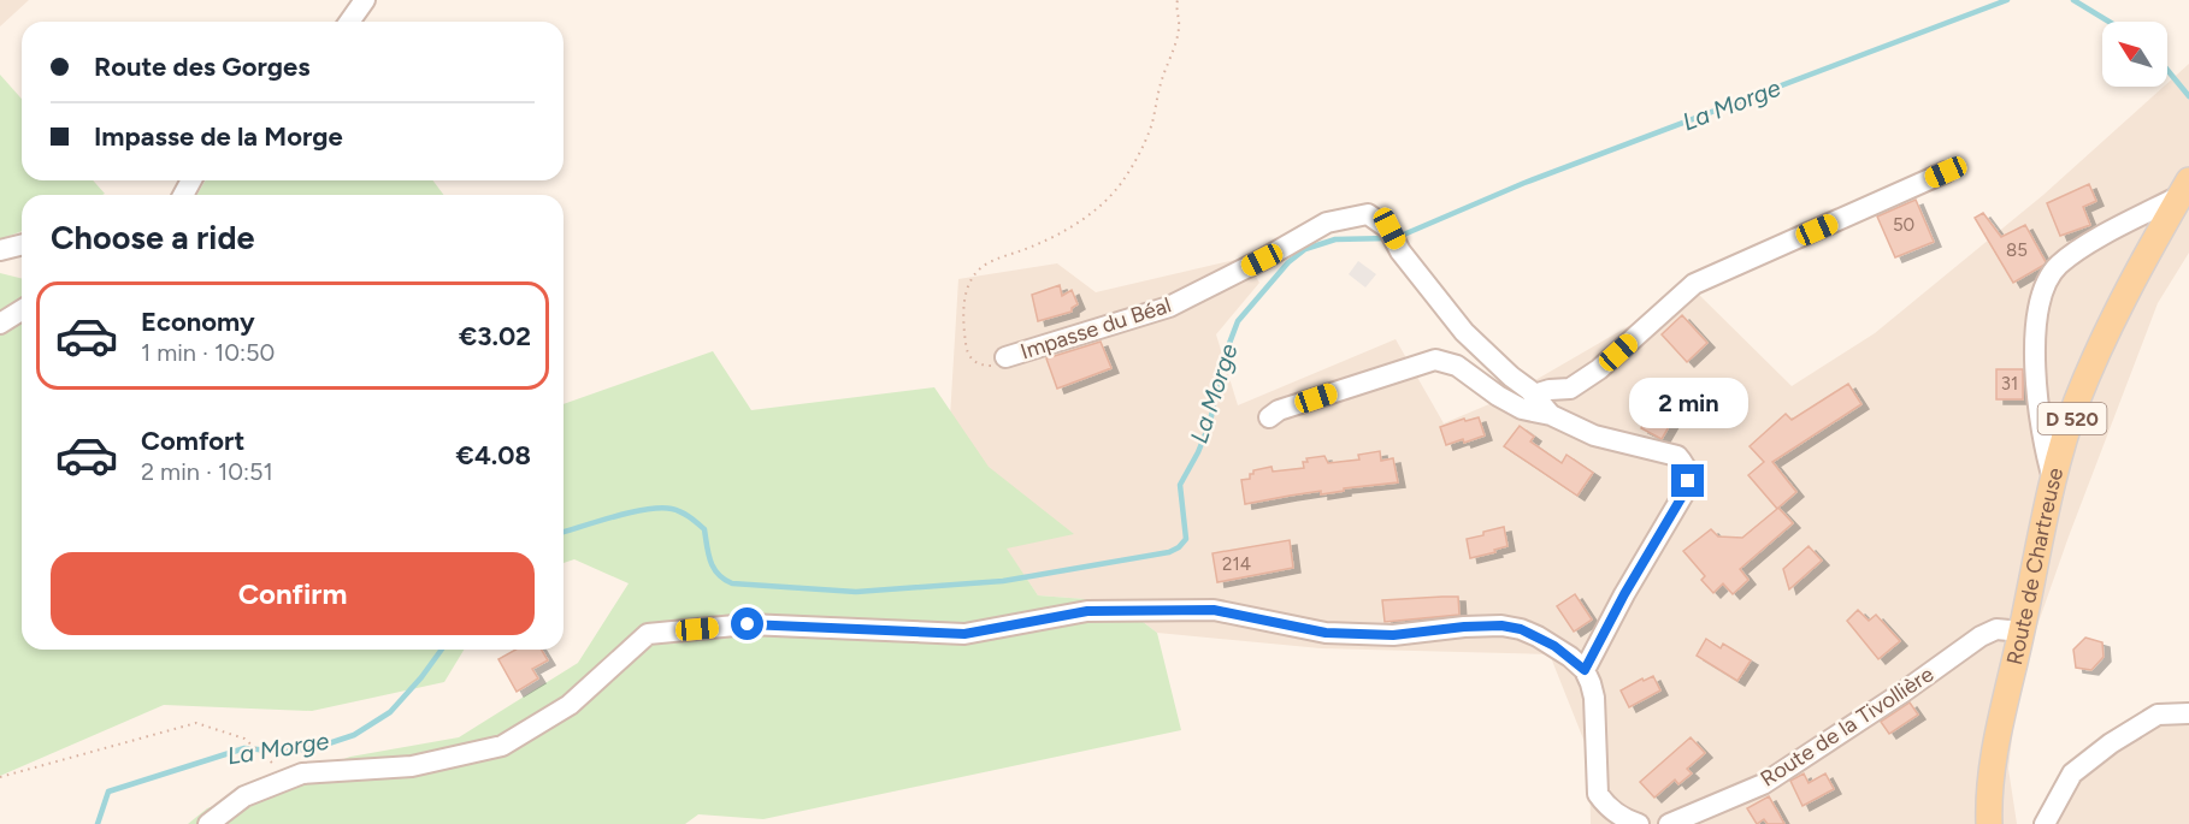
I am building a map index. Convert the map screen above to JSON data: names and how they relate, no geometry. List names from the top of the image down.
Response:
{
  "streets": {
    "main road": ["D 520", "Route de Chartreuse"],
    "street": ["Impasse du Béal", "Route de la Tivollière"]
  },
  "crossings": [
    ["Route de Chartreuse", "Route de la Tivollière"]
  ],
  "water": ["La Morge"],
  "house_numbers": [
    "50",
    "85",
    "31",
    "214"
  ],
  "north": "top left",
  "page": {
    "banner": ["Route des Gorges", "Impasse de la Morge"],
    "heading": "Choose a ride",
    "list": [
      {
        "name": "Economy",
        "note": "1 min · 10:50",
        "value": "€3.02"
      },
      {
        "name": "Comfort",
        "note": "2 min · 10:51",
        "value": "€4.08"
      }
    ],
    "bubble": "2 min",
    "buttons": "Confirm"
  }
}
